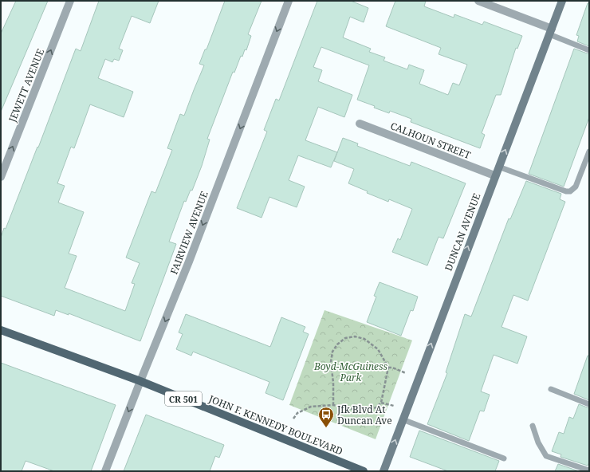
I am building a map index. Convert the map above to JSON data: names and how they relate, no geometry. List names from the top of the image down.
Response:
{
  "streets": {
    "main road": ["CR 501", "JOHN F. KENNEDY BOULEVARD"],
    "street": [
      "JEWETT AVENUE",
      "CALHOUN STREET",
      "DUNCAN AVENUE",
      "FAIRVIEW AVENUE"
    ]
  },
  "crossings": [
    ["CALHOUN STREET", "DUNCAN AVENUE"],
    ["FAIRVIEW AVENUE", "JOHN F. KENNEDY BOULEVARD"]
  ],
  "one_way": ["JEWETT AVENUE", "DUNCAN AVENUE", "FAIRVIEW AVENUE"],
  "parks": ["Boyd-McGuiness Park"],
  "places": {
    "bus stop": ["Jfk Blvd At Duncan Ave"]
  }
}
